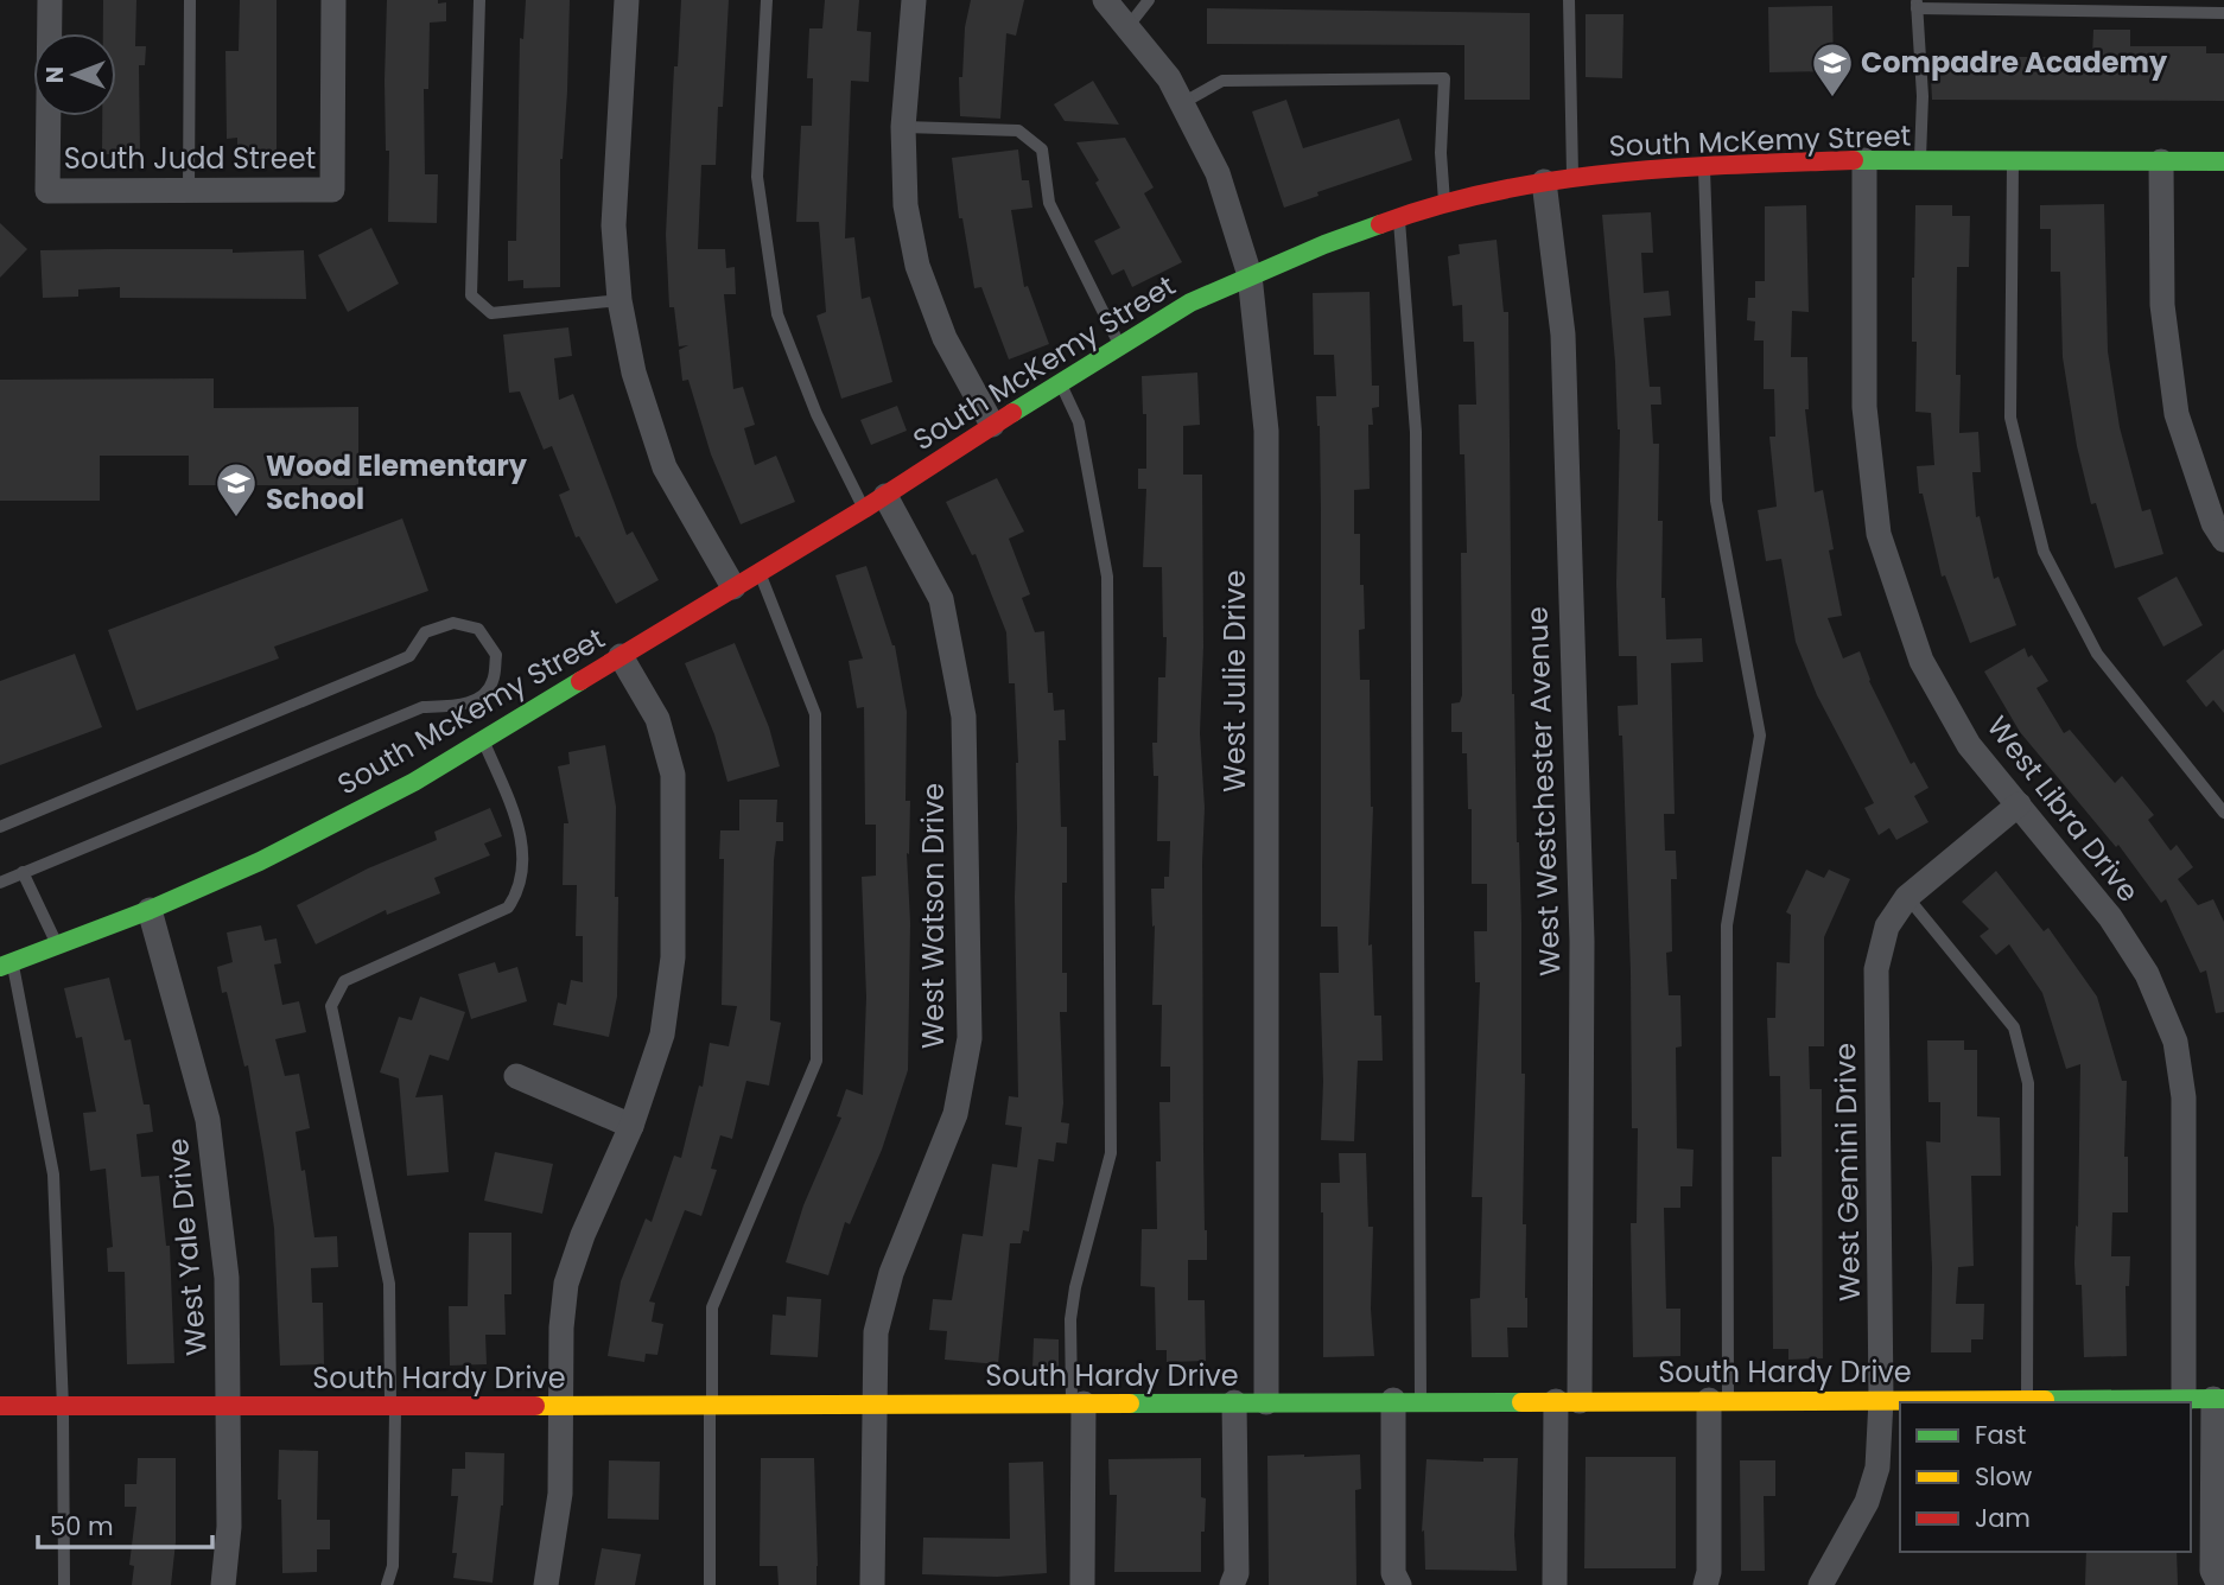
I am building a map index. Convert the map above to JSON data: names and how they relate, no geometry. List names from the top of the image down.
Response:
{
  "streets": {
    "street": [
      "South McKemy Street",
      "South Judd Street",
      "West Julie Drive",
      "West Westchester Avenue",
      "West Libra Drive",
      "West Watson Drive",
      "West Gemini Drive",
      "West Yale Drive",
      "South Hardy Drive"
    ]
  },
  "crossings": [
    ["South McKemy Street", "West Julie Drive"],
    ["South McKemy Street", "West Westchester Avenue"],
    ["South McKemy Street", "West Libra Drive"],
    ["South McKemy Street", "West Watson Drive"],
    ["South McKemy Street", "West Yale Drive"],
    ["West Julie Drive", "South Hardy Drive"],
    ["West Westchester Avenue", "South Hardy Drive"],
    ["West Libra Drive", "West Gemini Drive"],
    ["West Libra Drive", "South Hardy Drive"],
    ["West Watson Drive", "South Hardy Drive"],
    ["West Gemini Drive", "South Hardy Drive"],
    ["West Yale Drive", "South Hardy Drive"]
  ],
  "places": {
    "school or university": ["Compadre Academy", "Wood Elementary School"]
  },
  "legend": ["Fast", "Slow", "Jam"],
  "scale_bar": "50 m",
  "north": "left"
}
